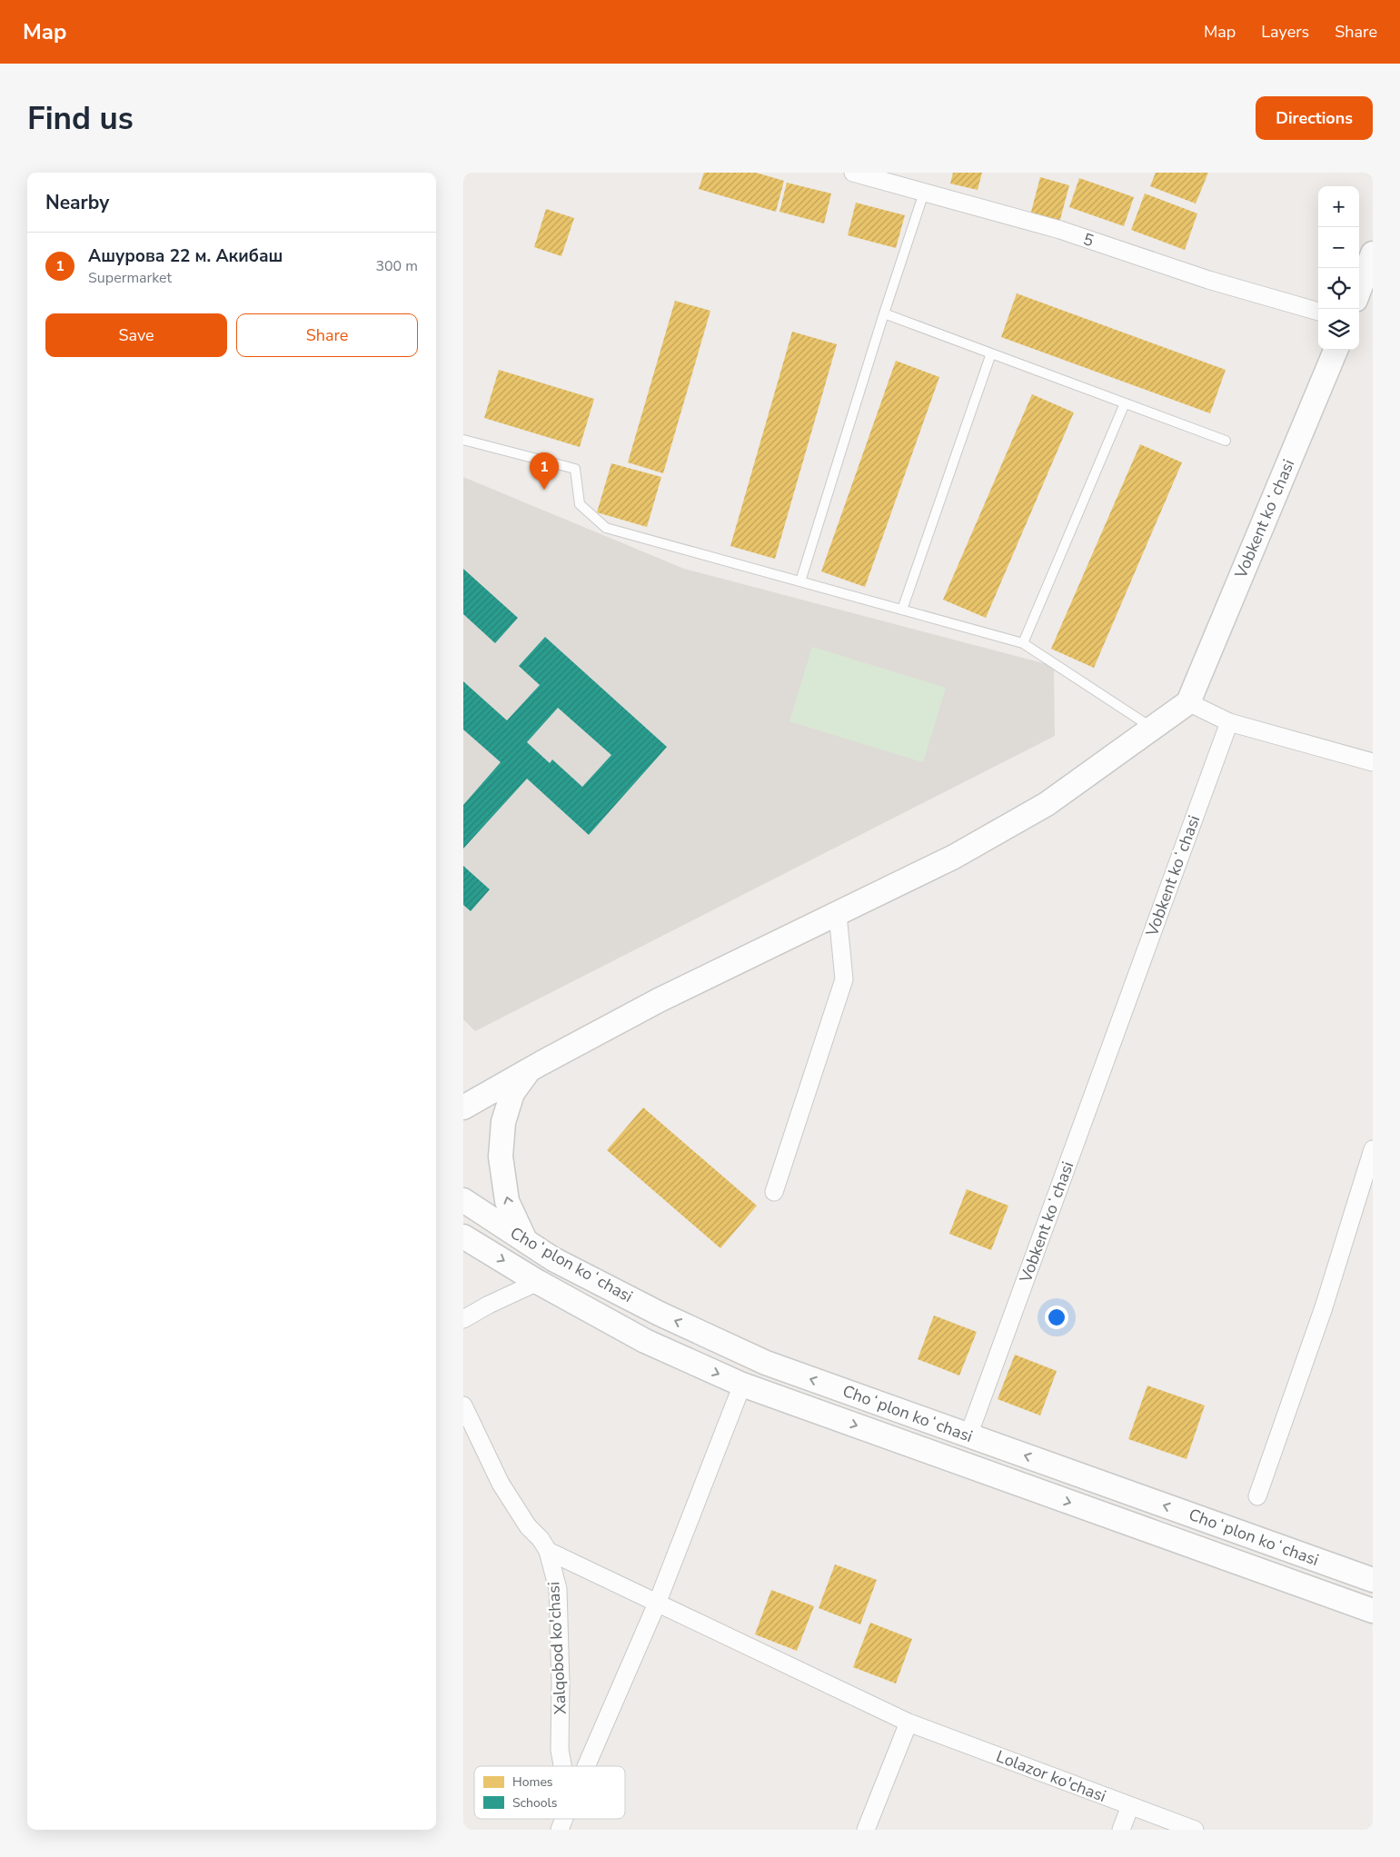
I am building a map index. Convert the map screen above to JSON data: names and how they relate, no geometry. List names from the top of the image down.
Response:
{
  "streets": {
    "main road": ["Vobkent koʻchasi", "Choʻplon koʻchasi"],
    "street": ["5", "Xalqobod ko'chasi", "Lolazor ko'chasi"]
  },
  "crossings": [
    ["Vobkent koʻchasi", "Choʻplon koʻchasi"],
    ["Xalqobod ko'chasi", "Lolazor ko'chasi"]
  ],
  "legend": ["Homes", "Schools"],
  "page": {
    "header": "Map",
    "nav": ["Map", "Layers", "Share"],
    "buttons": [
      "Directions",
      ["Save", "Share"]
    ],
    "title": "Find us",
    "heading": "Nearby",
    "map_buttons": ["+", "−"],
    "list": [
      {
        "mark": "1",
        "name": "Ашурова 22 м. Акибаш",
        "note": "Supermarket",
        "value": "300 m"
      }
    ],
    "pins": "1"
  }
}
